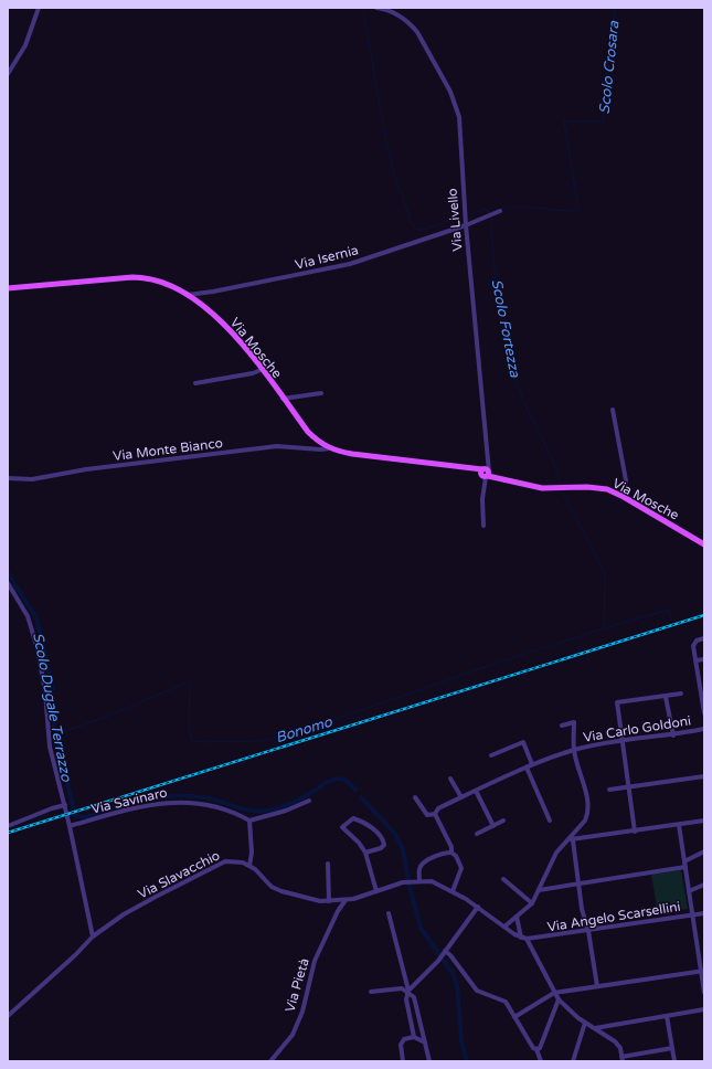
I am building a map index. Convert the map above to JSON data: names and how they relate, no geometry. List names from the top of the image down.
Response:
{
  "streets": {
    "main road": ["Via Mosche"],
    "street": [
      "Via Livello",
      "Via Isernia",
      "Via Monte Bianco",
      "Via Carlo Goldoni",
      "Via Savinaro",
      "Via Slavacchio",
      "Via Angelo Scarsellini",
      "Via Pietà"
    ]
  },
  "crossings": [
    ["Via Livello", "Via Isernia"],
    ["Via Livello", "Via Mosche"],
    ["Via Isernia", "Via Mosche"],
    ["Via Mosche", "Via Monte Bianco"]
  ],
  "water": [
    "Scolo Crosara",
    "Scolo Fortezza",
    "Scolo Dugale Terrazzo",
    "Bonomo"
  ]
}
